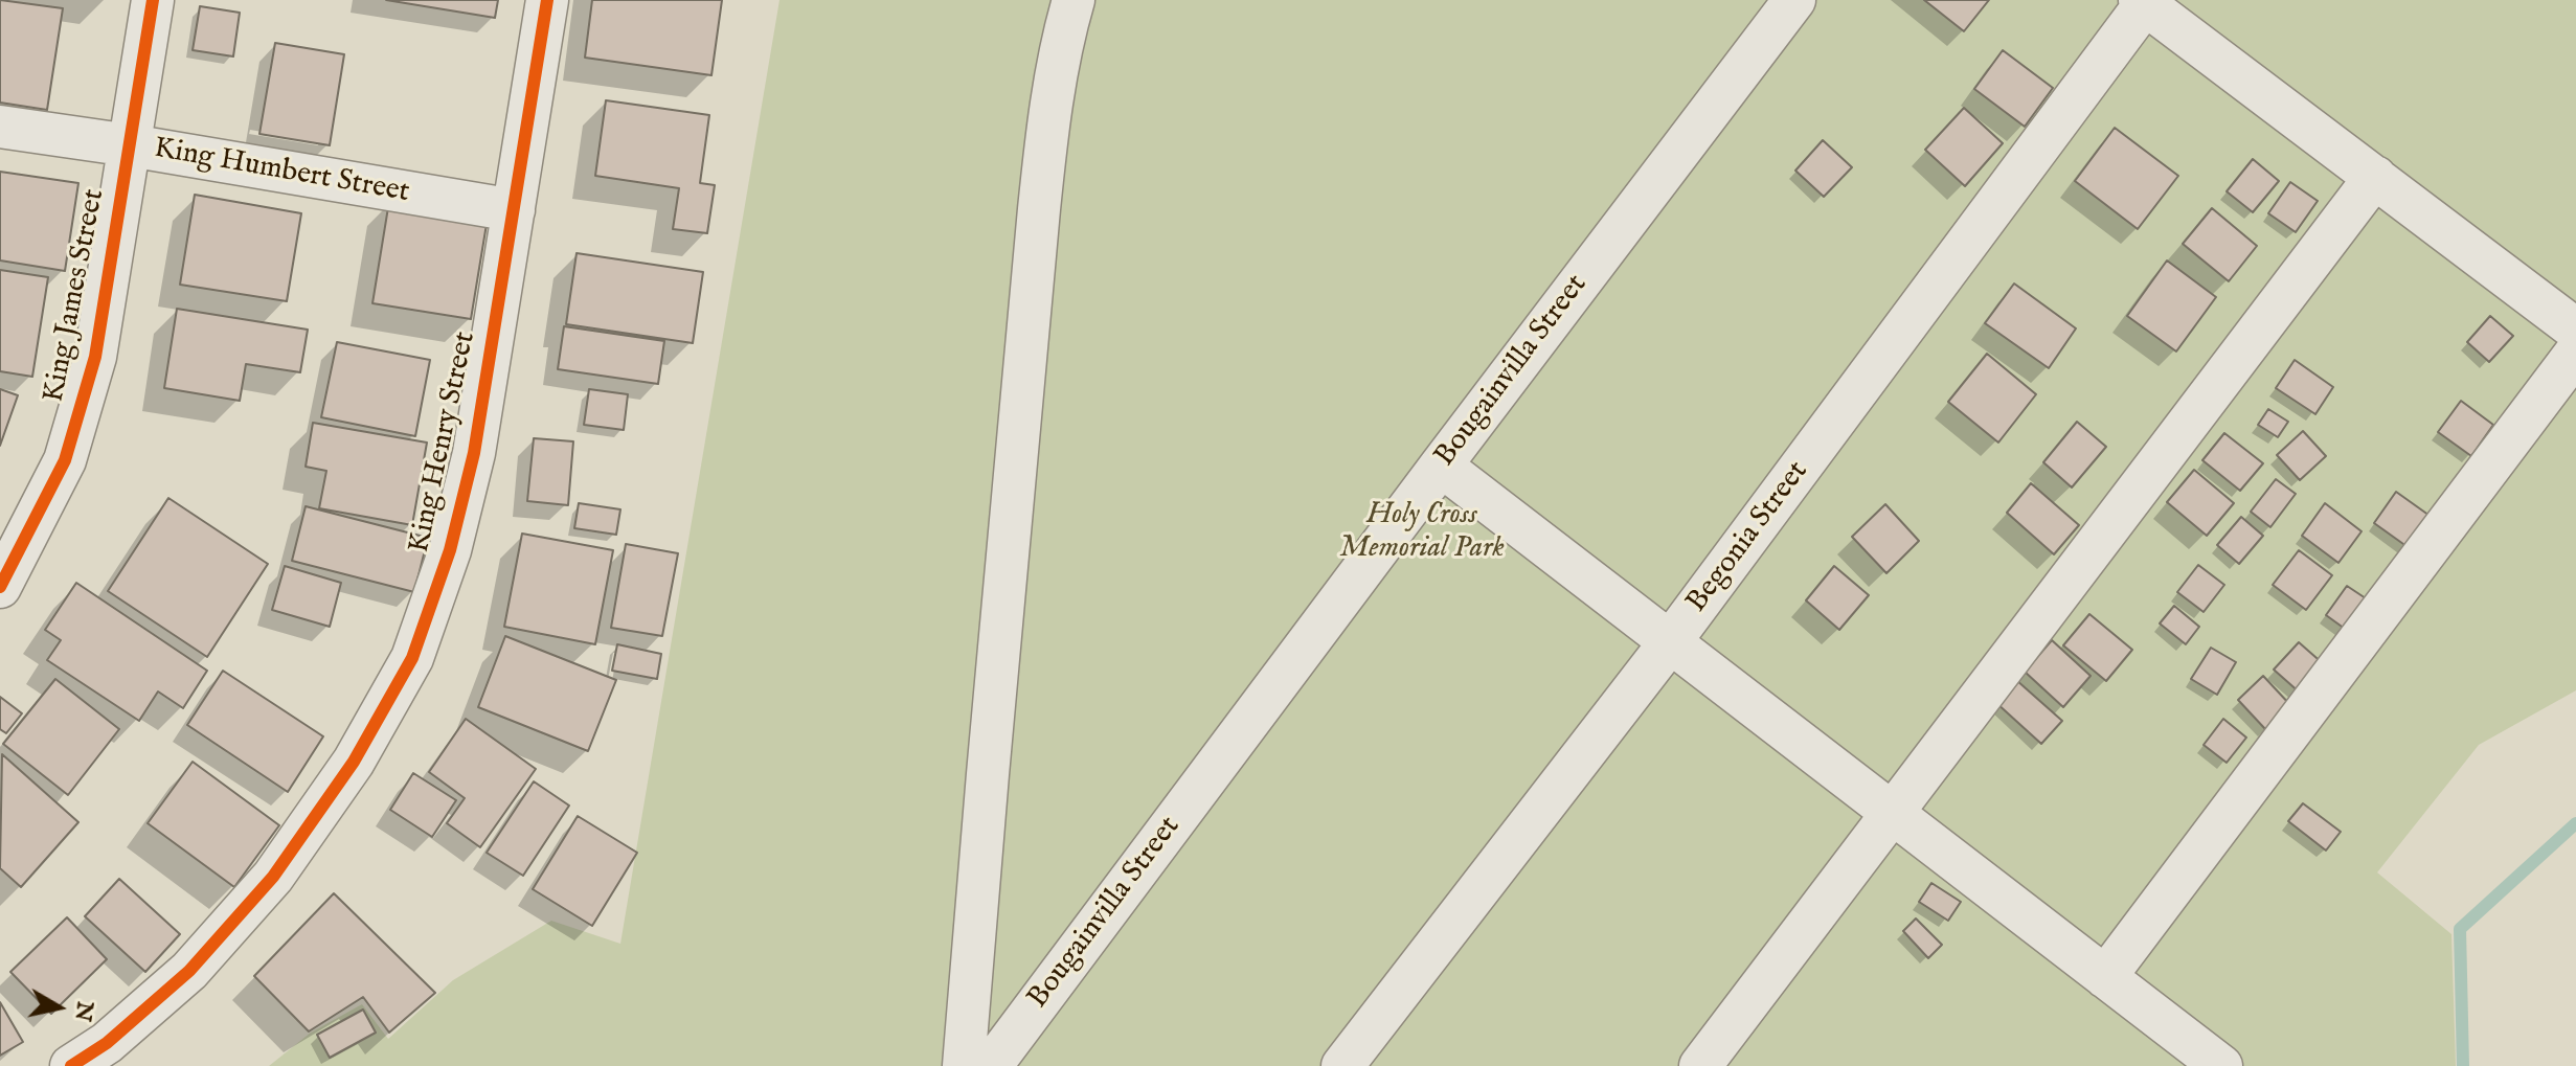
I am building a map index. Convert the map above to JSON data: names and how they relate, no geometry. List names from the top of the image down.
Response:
{
  "streets": {
    "street": [
      "King Humbert Street",
      "King James Street",
      "Bougainvilla Street",
      "King Henry Street",
      "Begonia Street"
    ]
  },
  "crossings": [
    ["King Humbert Street", "King James Street"],
    ["King Humbert Street", "King Henry Street"]
  ],
  "parks": ["Holy Cross Memorial Park"],
  "north": "right"
}
